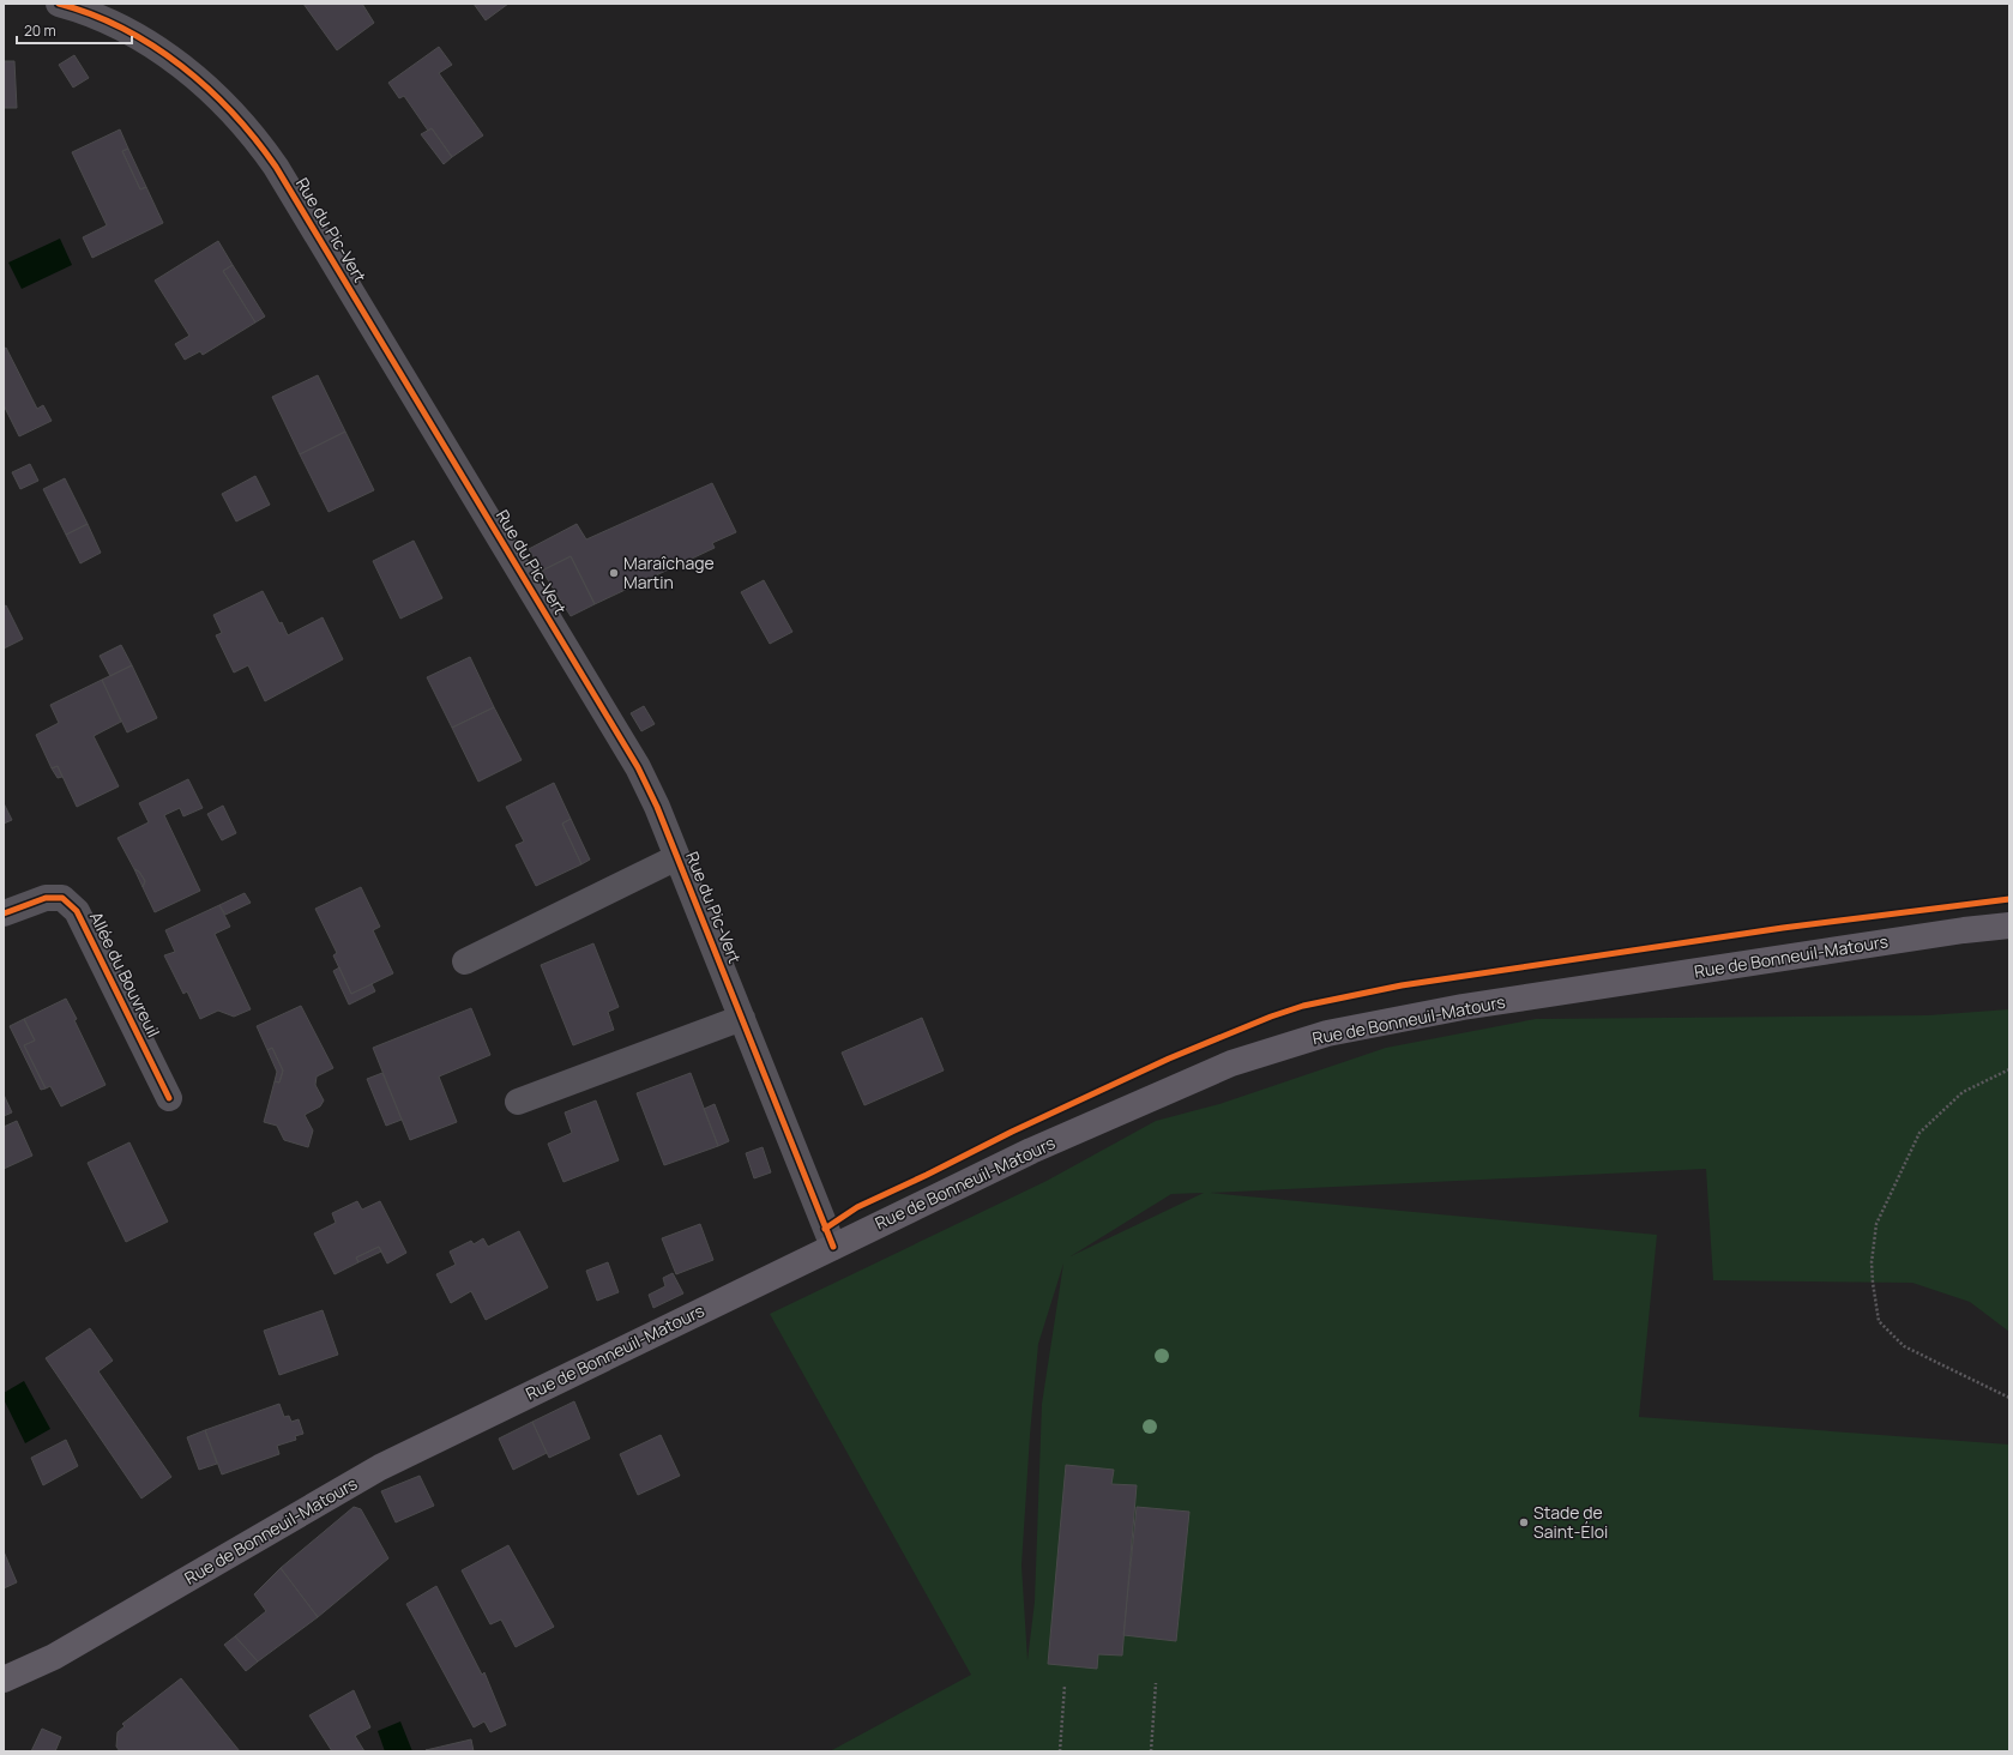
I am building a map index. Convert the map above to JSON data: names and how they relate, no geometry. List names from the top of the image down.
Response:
{
  "streets": {
    "main road": ["Rue de Bonneuil-Matours"],
    "street": ["Rue du Pic-Vert", "Allée du Bouvreuil"]
  },
  "crossings": [
    ["Rue du Pic-Vert", "Rue de Bonneuil-Matours"]
  ],
  "places": ["Maraîchage Martin", "Stade de Saint-Éloi"],
  "scale_bar": "20 m"
}
